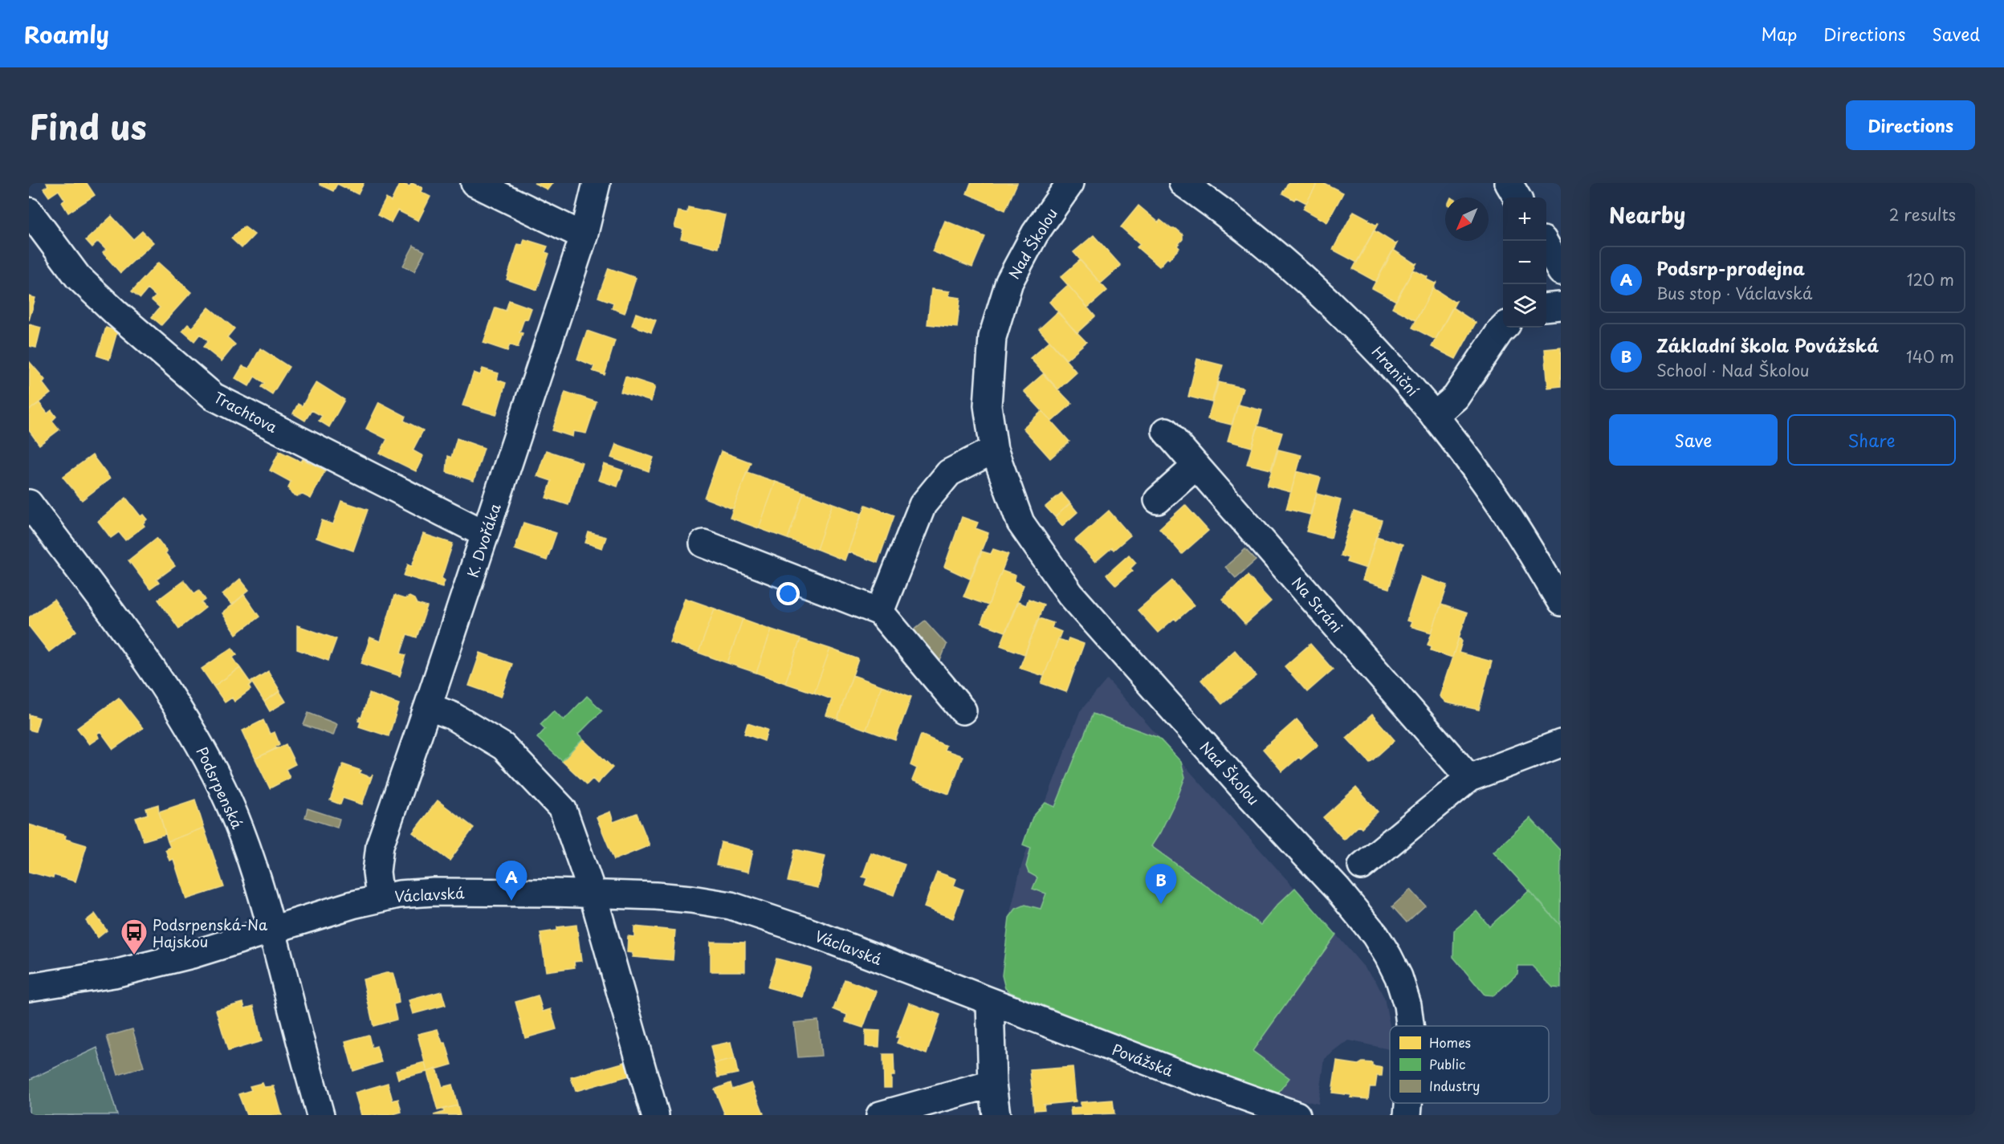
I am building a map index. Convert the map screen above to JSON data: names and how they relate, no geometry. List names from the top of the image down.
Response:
{
  "streets": {
    "street": [
      "Nad Školou",
      "Hraniční",
      "Trachtova",
      "K. Dvořáka",
      "Na Stráni",
      "Podsrpenská",
      "Václavská",
      "Povážská"
    ]
  },
  "crossings": [
    ["Trachtova", "K. Dvořáka"],
    ["K. Dvořáka", "Václavská"],
    ["Podsrpenská", "Václavská"],
    ["Václavská", "Povážská"]
  ],
  "places": {
    "bus stop": ["Podsrpenská-Na Hajskou"]
  },
  "legend": ["Homes", "Public", "Industry"],
  "north": "bottom left",
  "page": {
    "header": "Roamly",
    "nav": ["Map", "Directions", "Saved"],
    "title": "Find us",
    "buttons": [
      "Directions",
      ["Save", "Share"]
    ],
    "heading": ["Nearby", "2 results"],
    "map_buttons": ["+", "−"],
    "list": [
      {
        "mark": "A",
        "name": "Podsrp-prodejna",
        "note": "Bus stop · Václavská",
        "value": "120 m"
      },
      {
        "mark": "B",
        "name": "Základní škola Povážská",
        "note": "School · Nad Školou",
        "value": "140 m"
      }
    ],
    "pins": ["A", "B"]
  }
}
